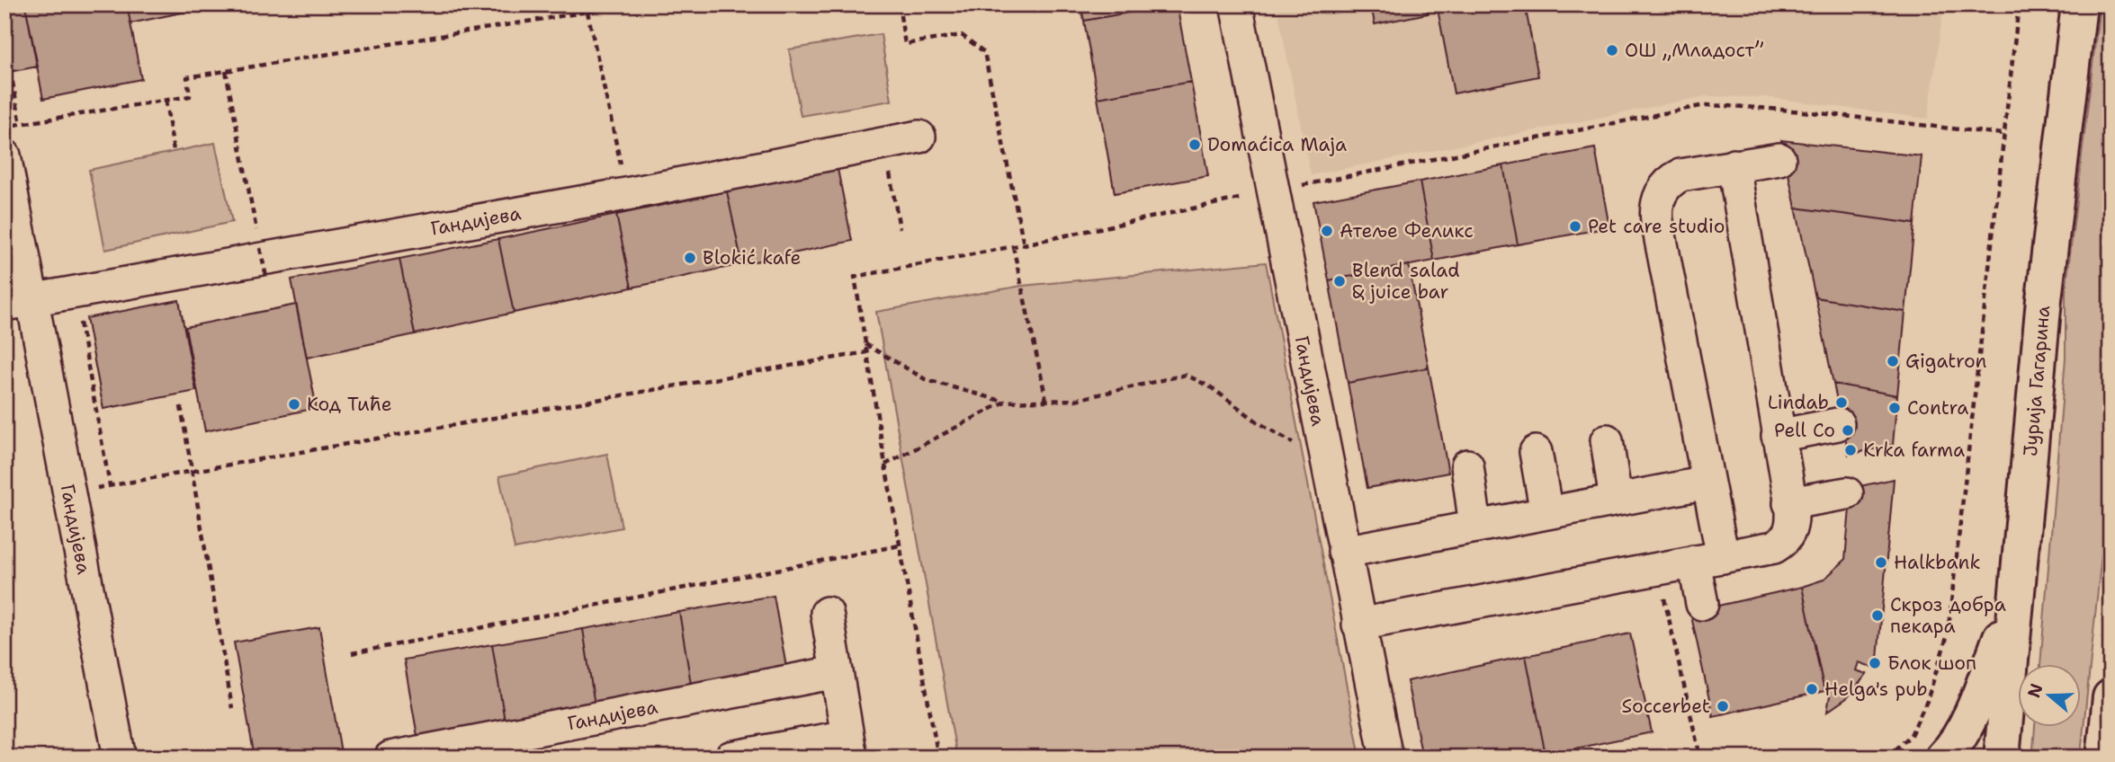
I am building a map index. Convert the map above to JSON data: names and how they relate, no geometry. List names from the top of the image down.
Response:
{
  "streets": {
    "main road": ["Јурија Гагарина"],
    "street": ["Гандијева"]
  },
  "places": [
    "ОШ „Младост”",
    "Domaćica Maja",
    "Pet care studio",
    "Атеље Феликс",
    "Blokić kafe",
    "Blend salad & juice bar",
    "Gigatron",
    "Lindab",
    "Код Тиће",
    "Contra",
    "Pell Co",
    "Krka farma",
    "Halkbank",
    "Скроз добра пекара",
    "Блок шоп",
    "Helga's pub",
    "Soccerbet"
  ],
  "north": "left"
}
